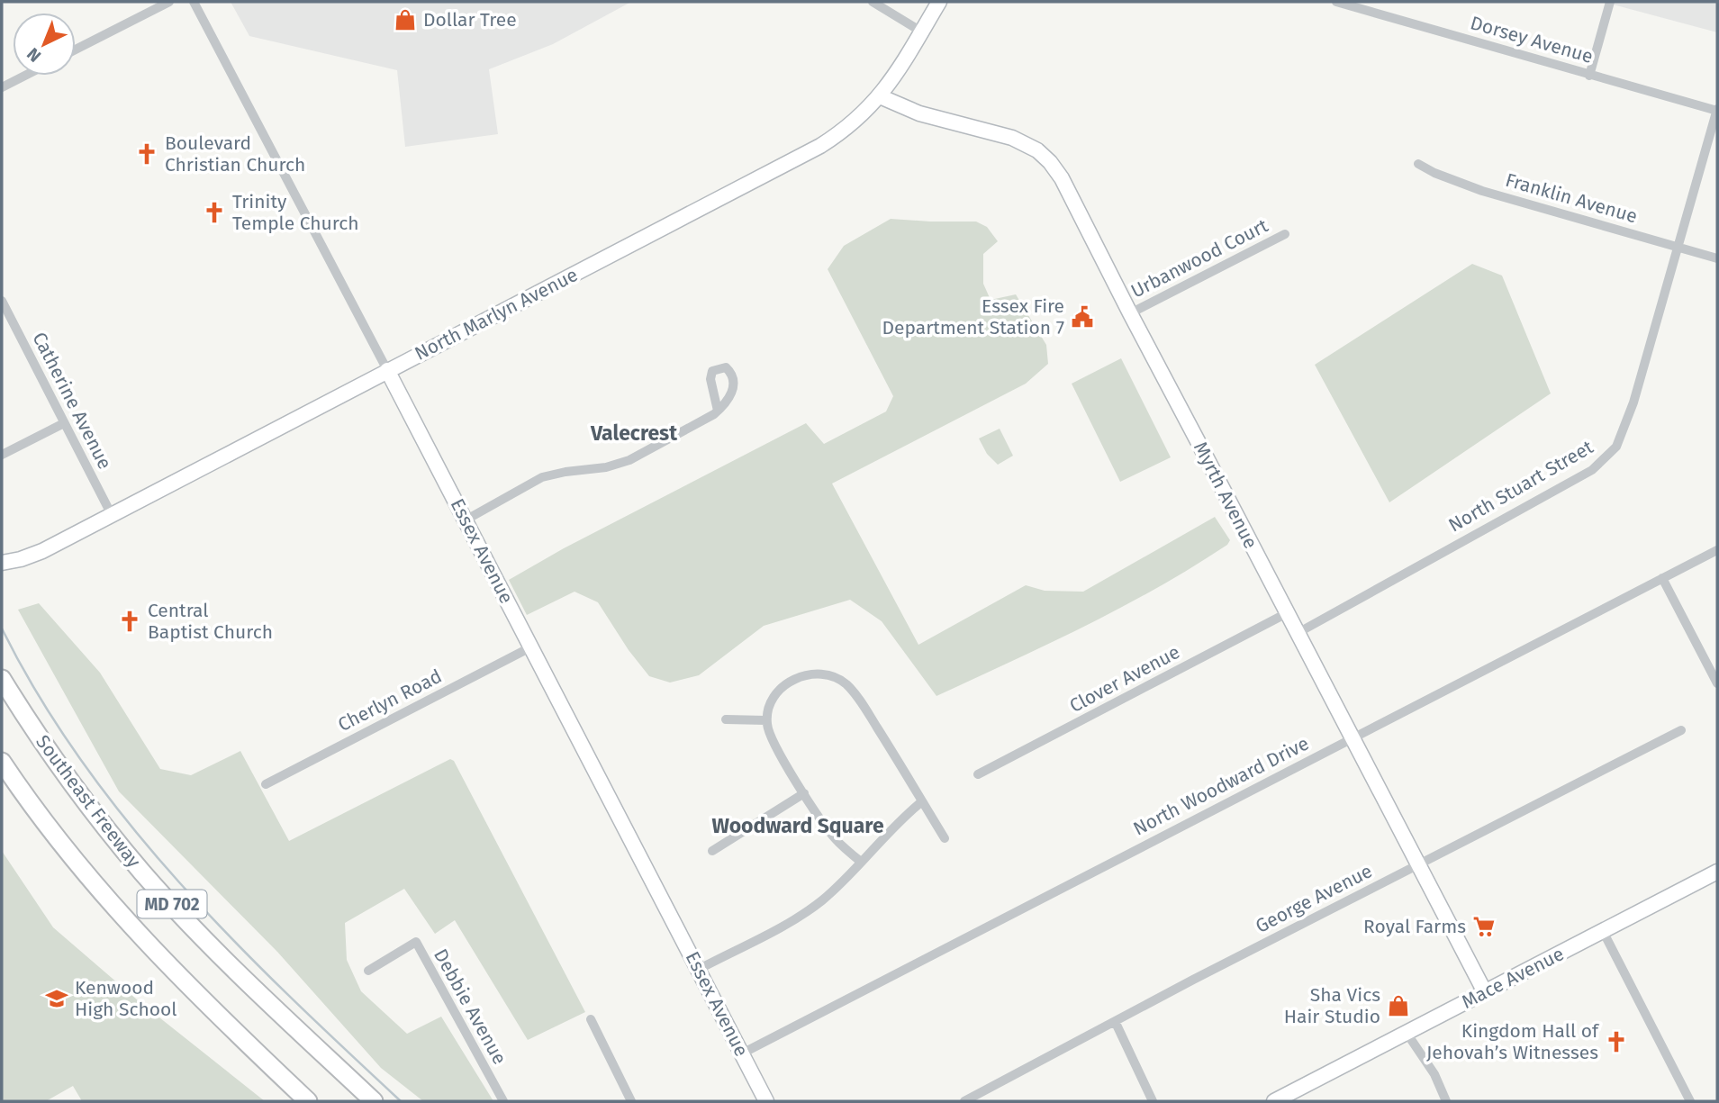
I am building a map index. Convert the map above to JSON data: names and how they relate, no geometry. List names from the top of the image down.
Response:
{
  "streets": {
    "highway": ["Southeast Freeway", "MD 702"],
    "street": [
      "Dorsey Avenue",
      "Franklin Avenue",
      "Urbanwood Court",
      "North Marlyn Avenue",
      "Catherine Avenue",
      "North Stuart Street",
      "Myrth Avenue",
      "Essex Avenue",
      "Clover Avenue",
      "Cherlyn Road",
      "North Woodward Drive",
      "George Avenue",
      "Mace Avenue",
      "Debbie Avenue"
    ]
  },
  "crossings": [
    ["Dorsey Avenue", "North Stuart Street"],
    ["Franklin Avenue", "North Stuart Street"],
    ["Urbanwood Court", "Myrth Avenue"],
    ["North Marlyn Avenue", "Catherine Avenue"],
    ["North Marlyn Avenue", "Myrth Avenue"],
    ["North Marlyn Avenue", "Essex Avenue"],
    ["North Stuart Street", "Myrth Avenue"],
    ["Myrth Avenue", "Clover Avenue"],
    ["Myrth Avenue", "North Woodward Drive"],
    ["Myrth Avenue", "George Avenue"],
    ["Myrth Avenue", "Mace Avenue"],
    ["Essex Avenue", "Cherlyn Road"],
    ["Essex Avenue", "North Woodward Drive"]
  ],
  "districts": ["Valecrest", "Woodward Square"],
  "places": {
    "shop": ["Dollar Tree", "Sha Vics Hair Studio"],
    "church": [
      "Boulevard Christian Church",
      "Trinity Temple Church",
      "Central Baptist Church",
      "Kingdom Hall of Jehovah’s Witnesses"
    ],
    "public building": ["Essex Fire Department Station 7"],
    "supermarket": ["Royal Farms"],
    "school or university": ["Kenwood High School"]
  },
  "north": "bottom left"
}
